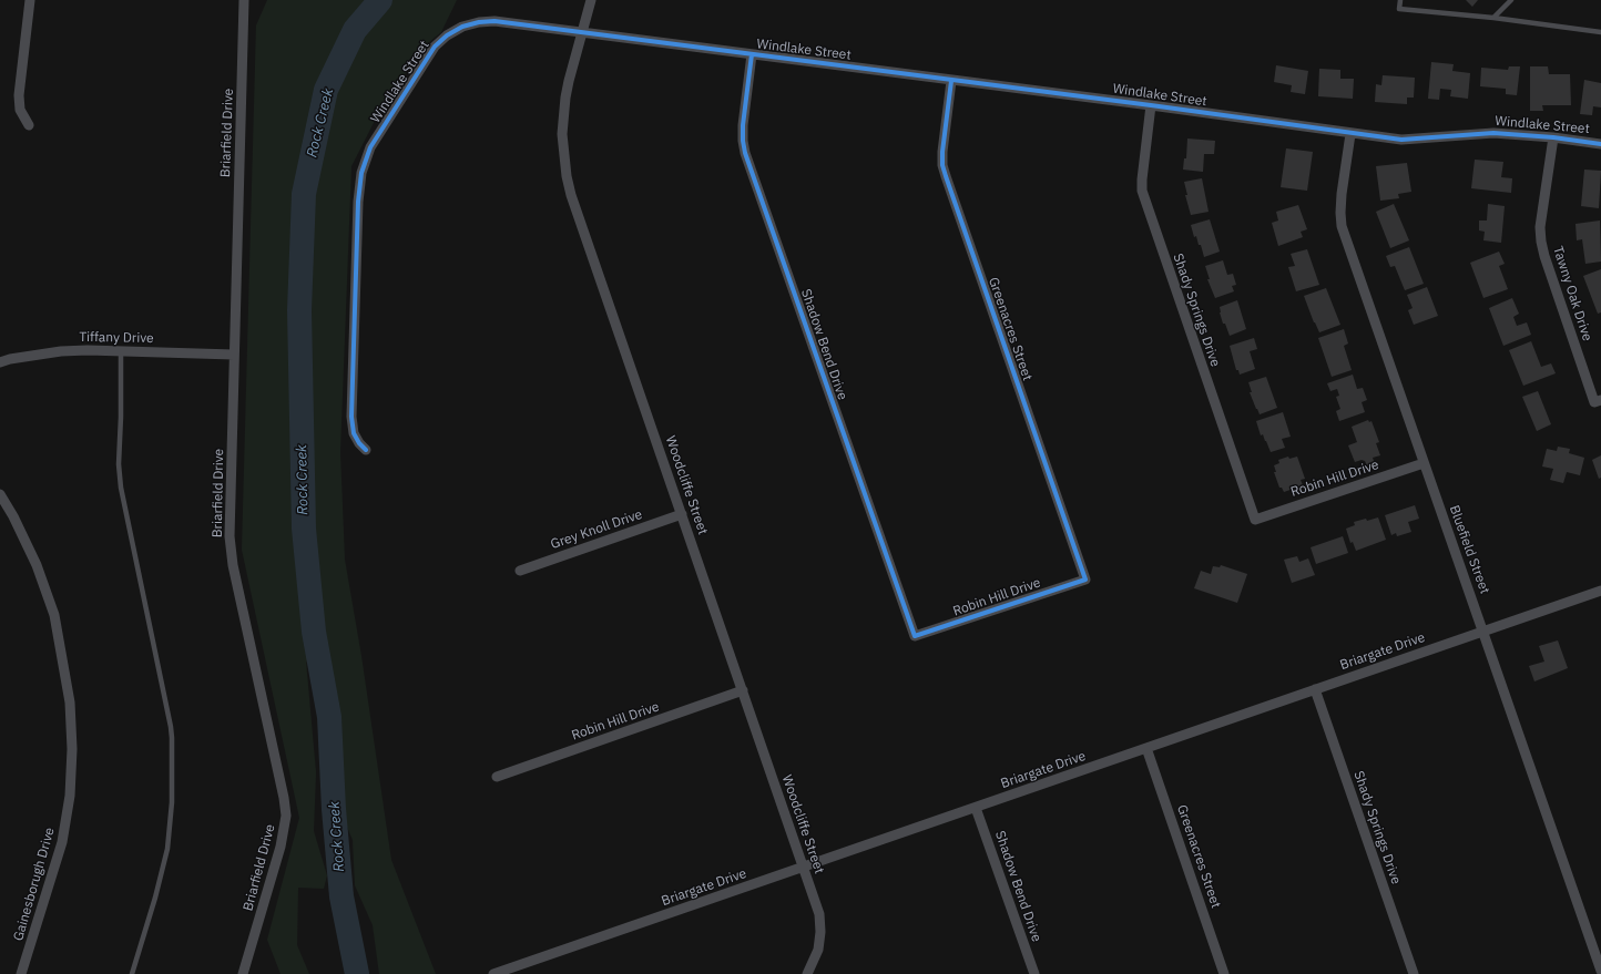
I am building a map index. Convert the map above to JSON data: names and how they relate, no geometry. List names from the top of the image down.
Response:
{
  "streets": {
    "street": [
      "Windlake Street",
      "Briarfield Drive",
      "Tawny Oak Drive",
      "Shady Springs Drive",
      "Greenacres Street",
      "Tiffany Drive",
      "Shadow Bend Drive",
      "Robin Hill Drive",
      "Woodcliffe Street",
      "Grey Knoll Drive",
      "Bluefield Street",
      "Briargate Drive",
      "Gainesborugh Drive"
    ]
  },
  "crossings": [
    ["Windlake Street", "Tawny Oak Drive"],
    ["Windlake Street", "Shady Springs Drive"],
    ["Windlake Street", "Greenacres Street"],
    ["Windlake Street", "Shadow Bend Drive"],
    ["Windlake Street", "Woodcliffe Street"],
    ["Windlake Street", "Bluefield Street"],
    ["Briarfield Drive", "Tiffany Drive"],
    ["Shady Springs Drive", "Robin Hill Drive"],
    ["Shady Springs Drive", "Briargate Drive"],
    ["Greenacres Street", "Robin Hill Drive"],
    ["Greenacres Street", "Briargate Drive"],
    ["Shadow Bend Drive", "Robin Hill Drive"],
    ["Shadow Bend Drive", "Briargate Drive"],
    ["Robin Hill Drive", "Woodcliffe Street"],
    ["Robin Hill Drive", "Bluefield Street"],
    ["Woodcliffe Street", "Grey Knoll Drive"],
    ["Woodcliffe Street", "Briargate Drive"],
    ["Bluefield Street", "Briargate Drive"]
  ],
  "water": ["Rock Creek"]
}
